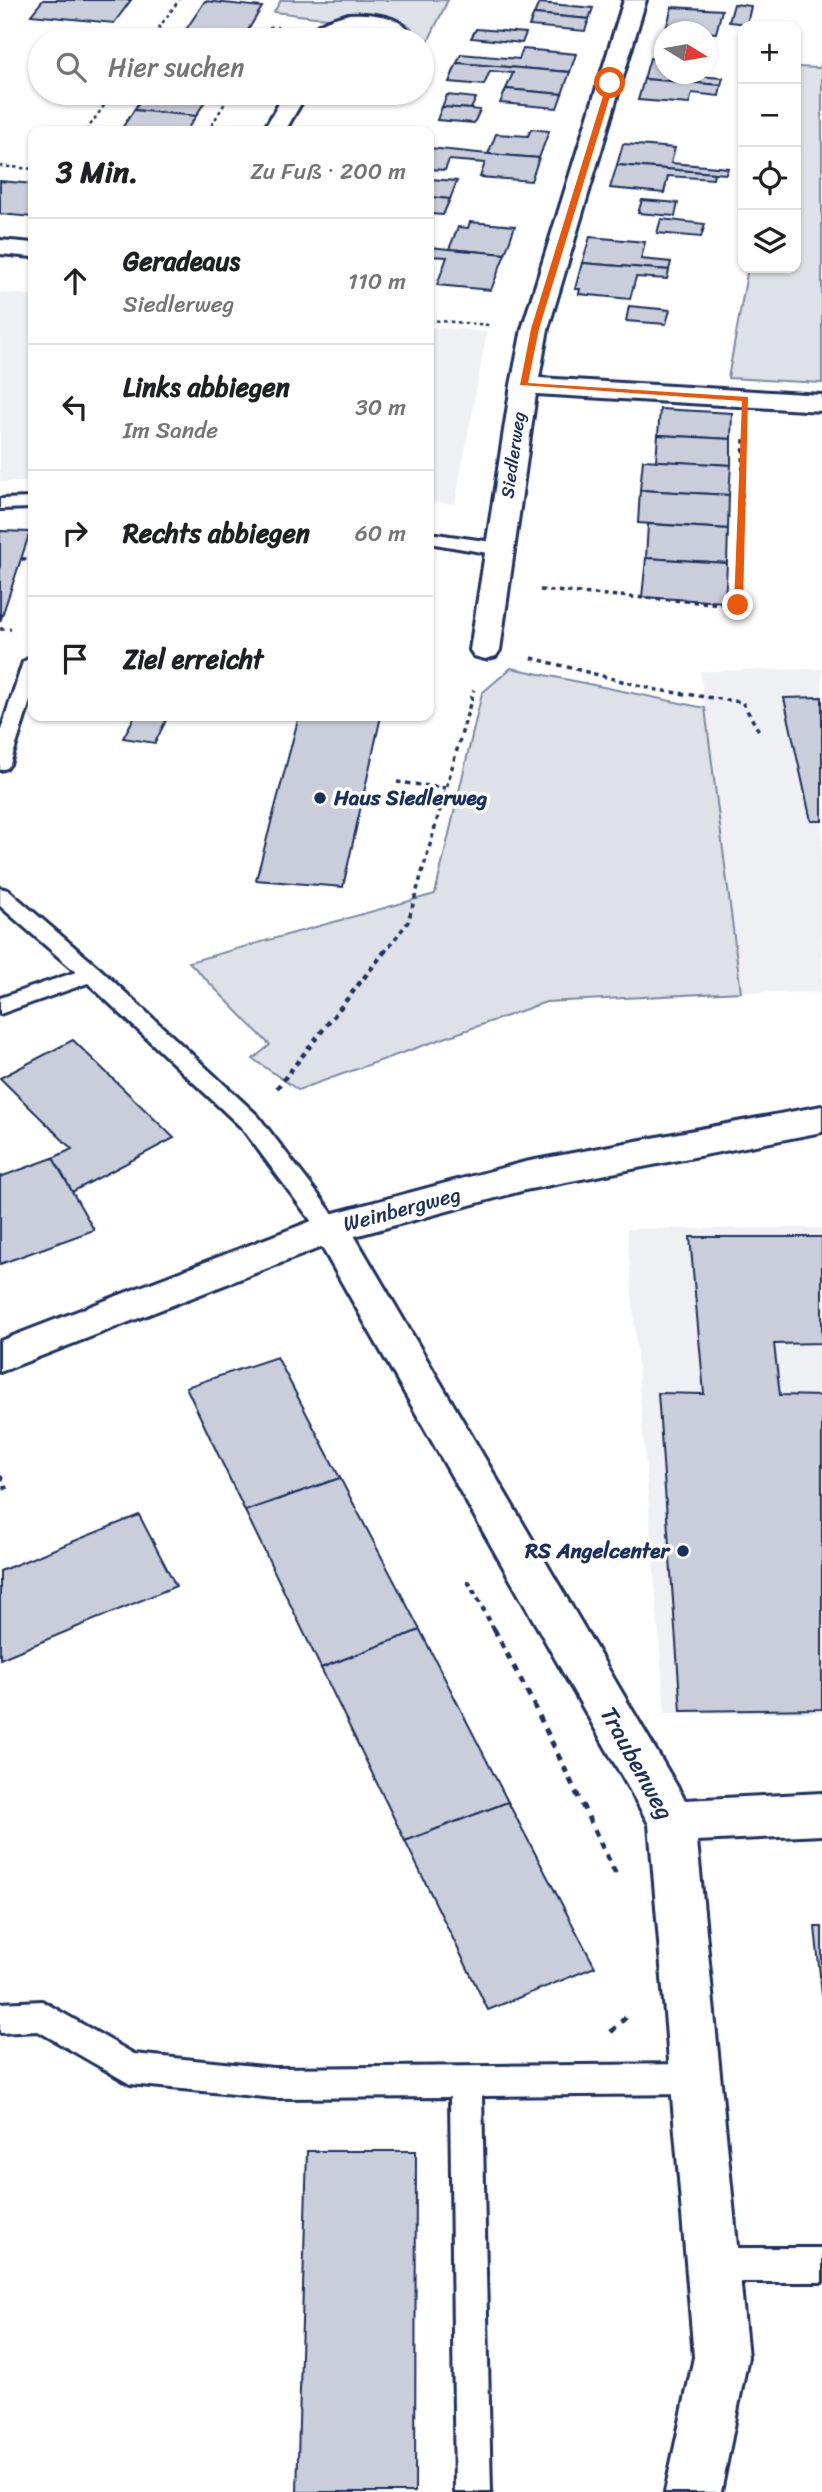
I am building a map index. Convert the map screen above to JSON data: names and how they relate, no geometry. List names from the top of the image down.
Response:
{
  "streets": {
    "street": ["Siedlerweg", "Weinbergweg", "Traubenweg"]
  },
  "crossings": [
    ["Weinbergweg", "Traubenweg"]
  ],
  "places": ["Haus Siedlerweg", "RS Angelcenter"],
  "north": "right",
  "page": {
    "map_buttons": ["+", "−"],
    "search": "Hier suchen",
    "heading": ["3 Min.", "Zu Fuß · 200 m"],
    "list": [
      ["Geradeaus", "Siedlerweg", "110 m"],
      ["Links abbiegen", "Im Sande", "30 m"],
      ["Rechts abbiegen", "60 m"],
      "Ziel erreicht"
    ]
  }
}
